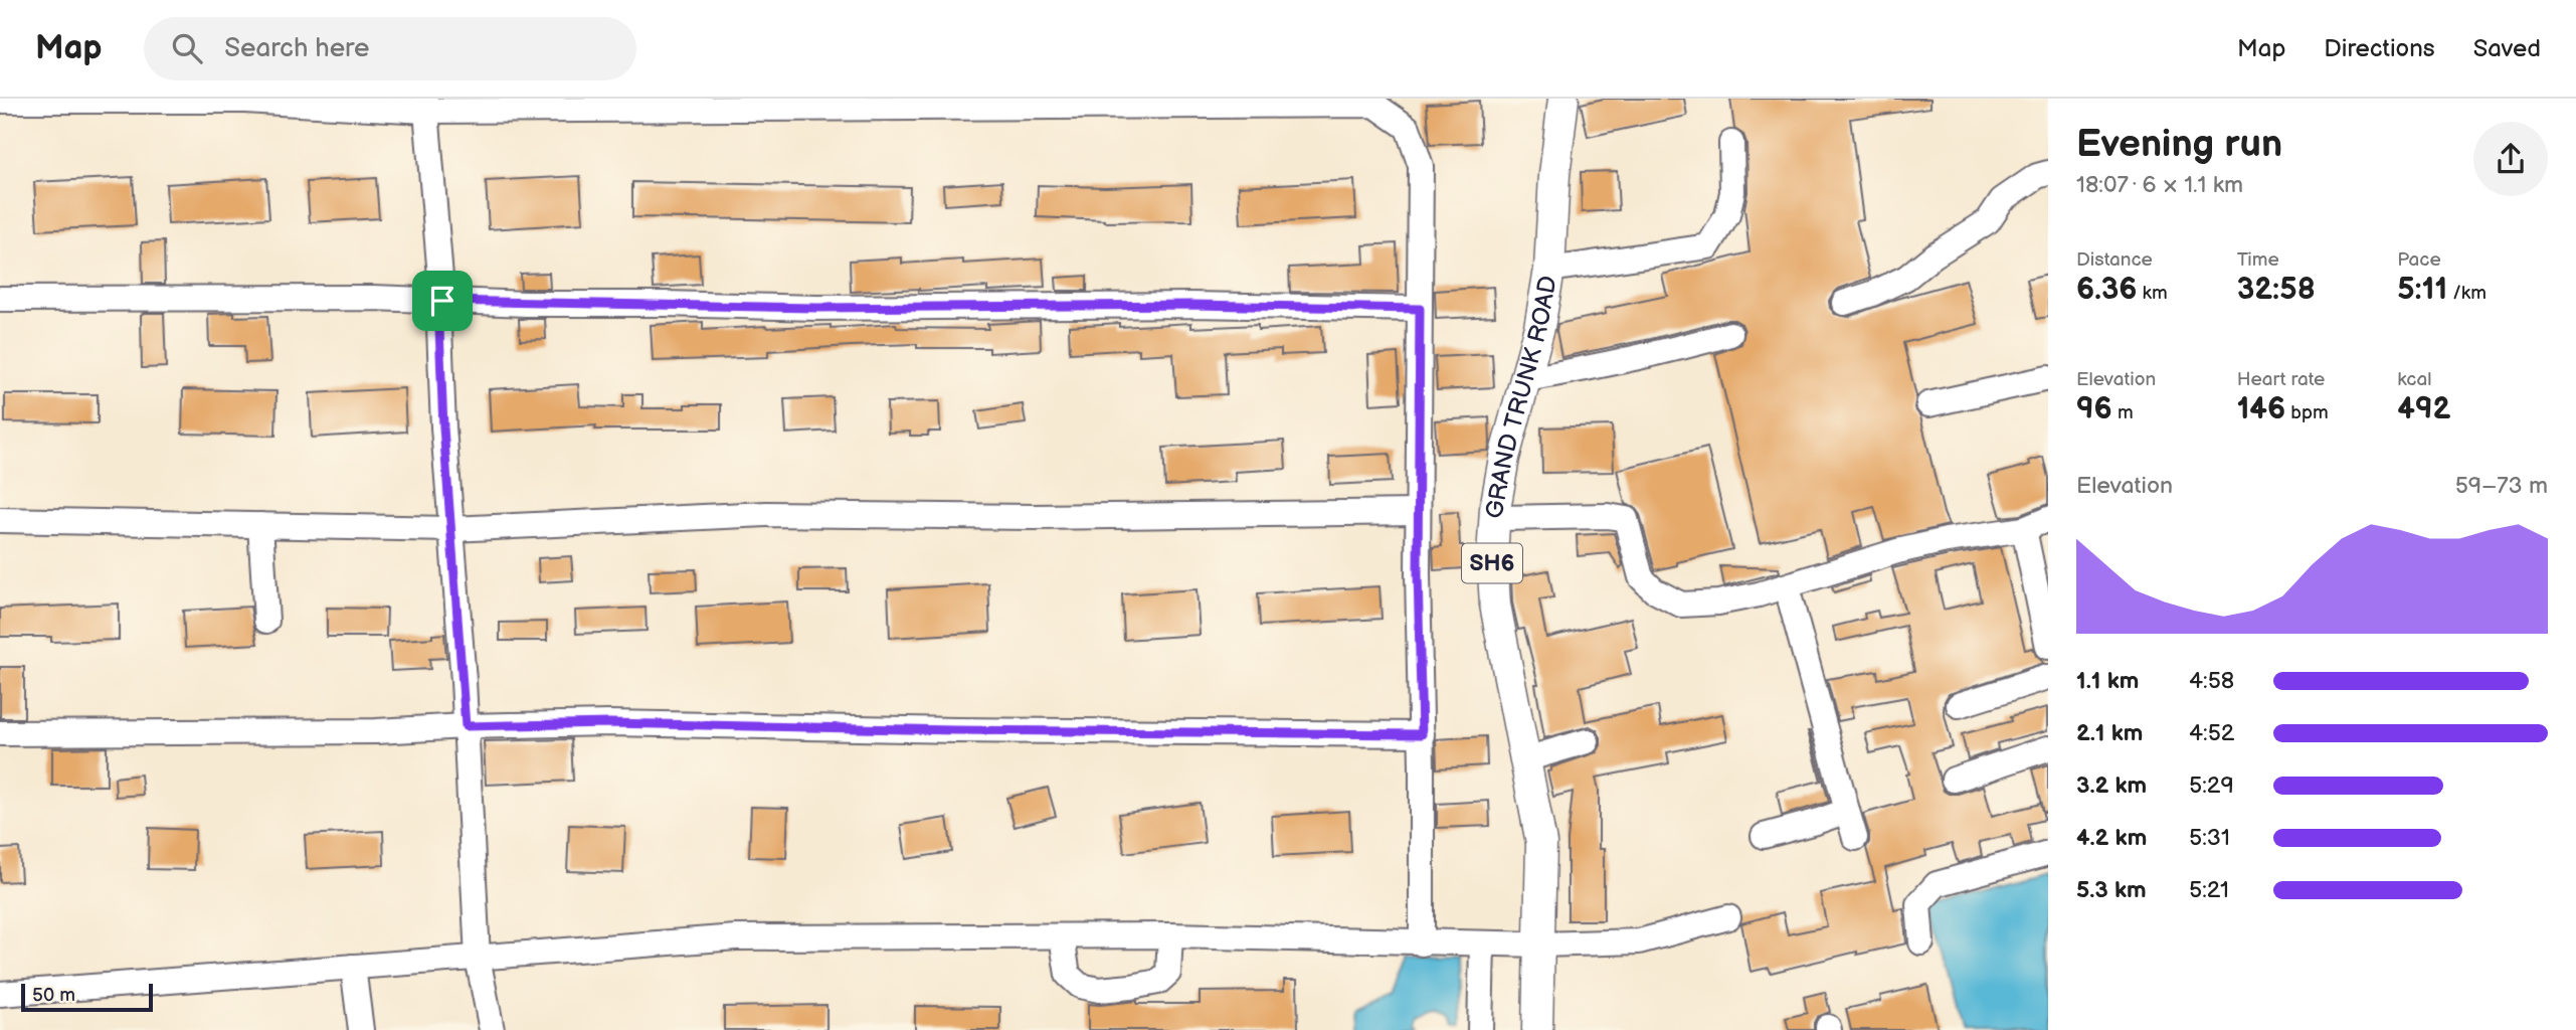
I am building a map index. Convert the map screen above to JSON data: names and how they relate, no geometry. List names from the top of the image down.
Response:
{
  "streets": {
    "main road": ["GRAND TRUNK ROAD", "SH6"]
  },
  "scale_bar": "50 m",
  "page": {
    "header": "Map",
    "search": "Search here",
    "nav": ["Map", "Directions", "Saved"],
    "heading": ["Evening run", "18:07 · 6 × 1.1 km"],
    "stats": [
      ["Distance", "6.36 km"],
      ["Time", "32:58"],
      ["Pace", "5:11 /km"],
      ["Elevation", "96 m"],
      ["Heart rate", "146 bpm"],
      ["kcal", "492"]
    ],
    "chart": ["Elevation", "59–73 m"],
    "list": [
      {
        "name": "1.1 km",
        "note": "4:58"
      },
      {
        "name": "2.1 km",
        "note": "4:52"
      },
      {
        "name": "3.2 km",
        "note": "5:29"
      },
      {
        "name": "4.2 km",
        "note": "5:31"
      },
      {
        "name": "5.3 km",
        "note": "5:21"
      }
    ],
    "scale": "50 m"
  }
}
